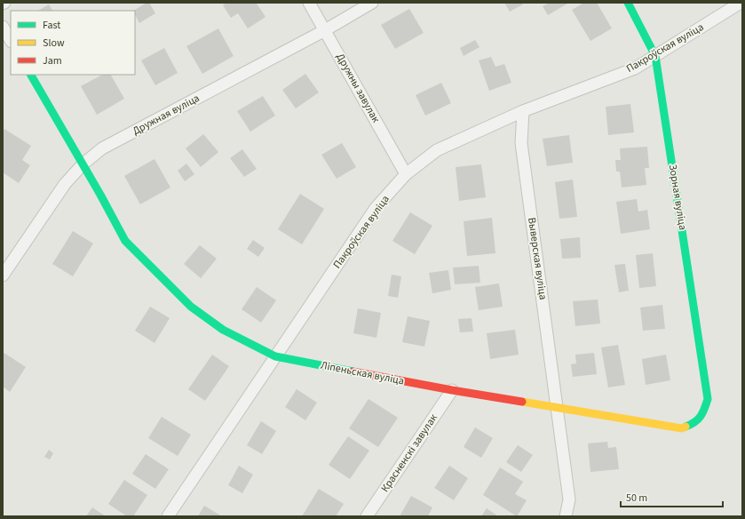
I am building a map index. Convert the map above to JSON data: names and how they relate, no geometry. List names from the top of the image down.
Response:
{
  "streets": {
    "street": [
      "Пакроўская вуліца",
      "Дружны завулак",
      "Дружная вуліца",
      "Зорная вуліца",
      "Выверская вуліца",
      "Ліпеньская вуліца",
      "Красненскі завулак"
    ]
  },
  "crossings": [
    ["Пакроўская вуліца", "Дружны завулак"],
    ["Пакроўская вуліца", "Зорная вуліца"],
    ["Пакроўская вуліца", "Выверская вуліца"],
    ["Пакроўская вуліца", "Ліпеньская вуліца"],
    ["Дружны завулак", "Дружная вуліца"],
    ["Дружная вуліца", "Ліпеньская вуліца"],
    ["Зорная вуліца", "Ліпеньская вуліца"],
    ["Выверская вуліца", "Ліпеньская вуліца"],
    ["Ліпеньская вуліца", "Красненскі завулак"]
  ],
  "legend": ["Fast", "Slow", "Jam"],
  "scale_bar": "50 m"
}
